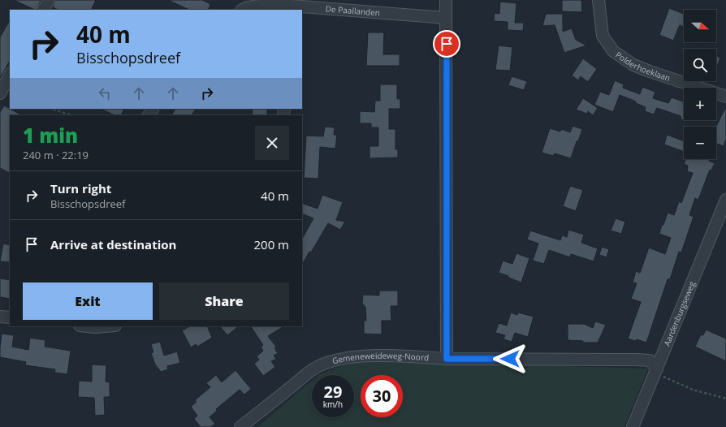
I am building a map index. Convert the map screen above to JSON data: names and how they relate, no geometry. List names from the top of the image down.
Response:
{
  "streets": {
    "street": [
      "De Paallanden",
      "Polderhoeklaan",
      "Aardenburgseweg",
      "Gemeneweideweg-Noord"
    ]
  },
  "crossings": [
    ["Aardenburgseweg", "Gemeneweideweg-Noord"]
  ],
  "north": "right",
  "page": {
    "map_buttons": ["+", "−"],
    "turn": ["40 m", "Bisschopsdreef"],
    "heading": ["1 min", "240 m · 22:19"],
    "list": [
      {
        "name": "Turn right",
        "note": "Bisschopsdreef",
        "value": "40 m"
      },
      {
        "name": "Arrive at destination",
        "value": "200 m"
      }
    ],
    "buttons": ["Exit", "Share"],
    "speed": "29 km/h",
    "limit": "30"
  }
}
